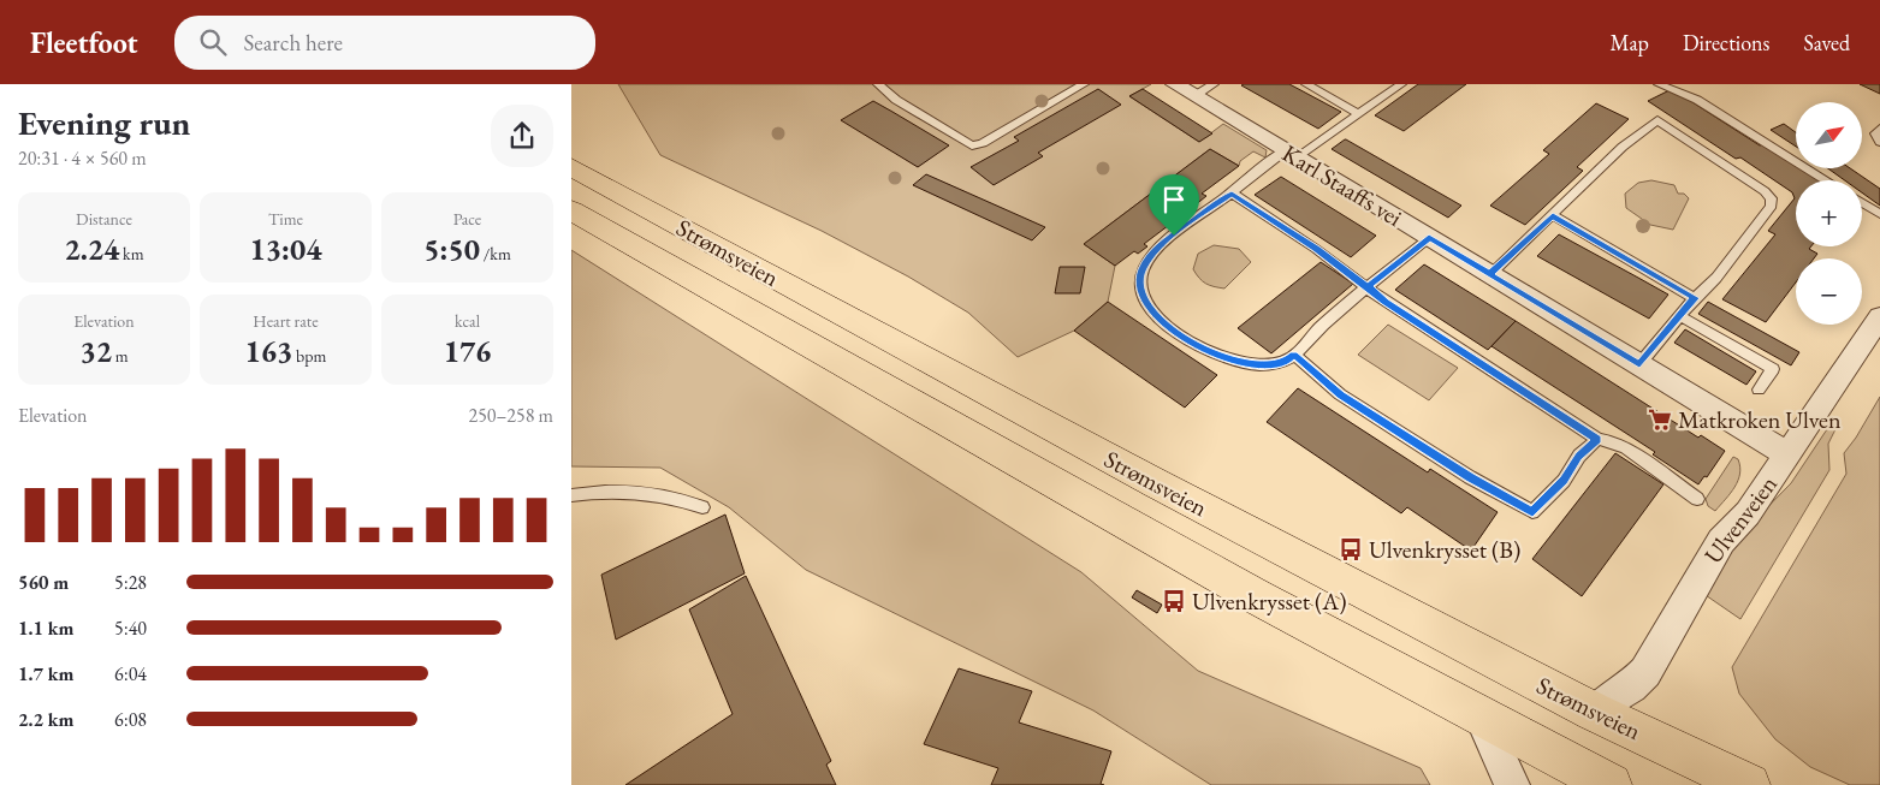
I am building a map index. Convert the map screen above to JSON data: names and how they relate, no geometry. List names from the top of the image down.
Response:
{
  "streets": {
    "highway": ["Strømsveien"],
    "street": ["Karl Staaffs vei", "Ulvenveien"]
  },
  "crossings": [
    ["Karl Staaffs vei", "Ulvenveien"],
    ["Strømsveien", "Ulvenveien"]
  ],
  "places": {
    "supermarket": ["Matkroken Ulven"],
    "bus stop": ["Ulvenkrysset (B)", "Ulvenkrysset (A)"]
  },
  "north": "top right",
  "page": {
    "header": "Fleetfoot",
    "search": "Search here",
    "nav": ["Map", "Directions", "Saved"],
    "heading": ["Evening run", "20:31 · 4 × 560 m"],
    "map_buttons": ["+", "−"],
    "stats": [
      ["Distance", "2.24 km"],
      ["Time", "13:04"],
      ["Pace", "5:50 /km"],
      ["Elevation", "32 m"],
      ["Heart rate", "163 bpm"],
      ["kcal", "176"]
    ],
    "chart": ["Elevation", "250–258 m"],
    "list": [
      {
        "name": "560 m",
        "note": "5:28"
      },
      {
        "name": "1.1 km",
        "note": "5:40"
      },
      {
        "name": "1.7 km",
        "note": "6:04"
      },
      {
        "name": "2.2 km",
        "note": "6:08"
      }
    ]
  }
}
